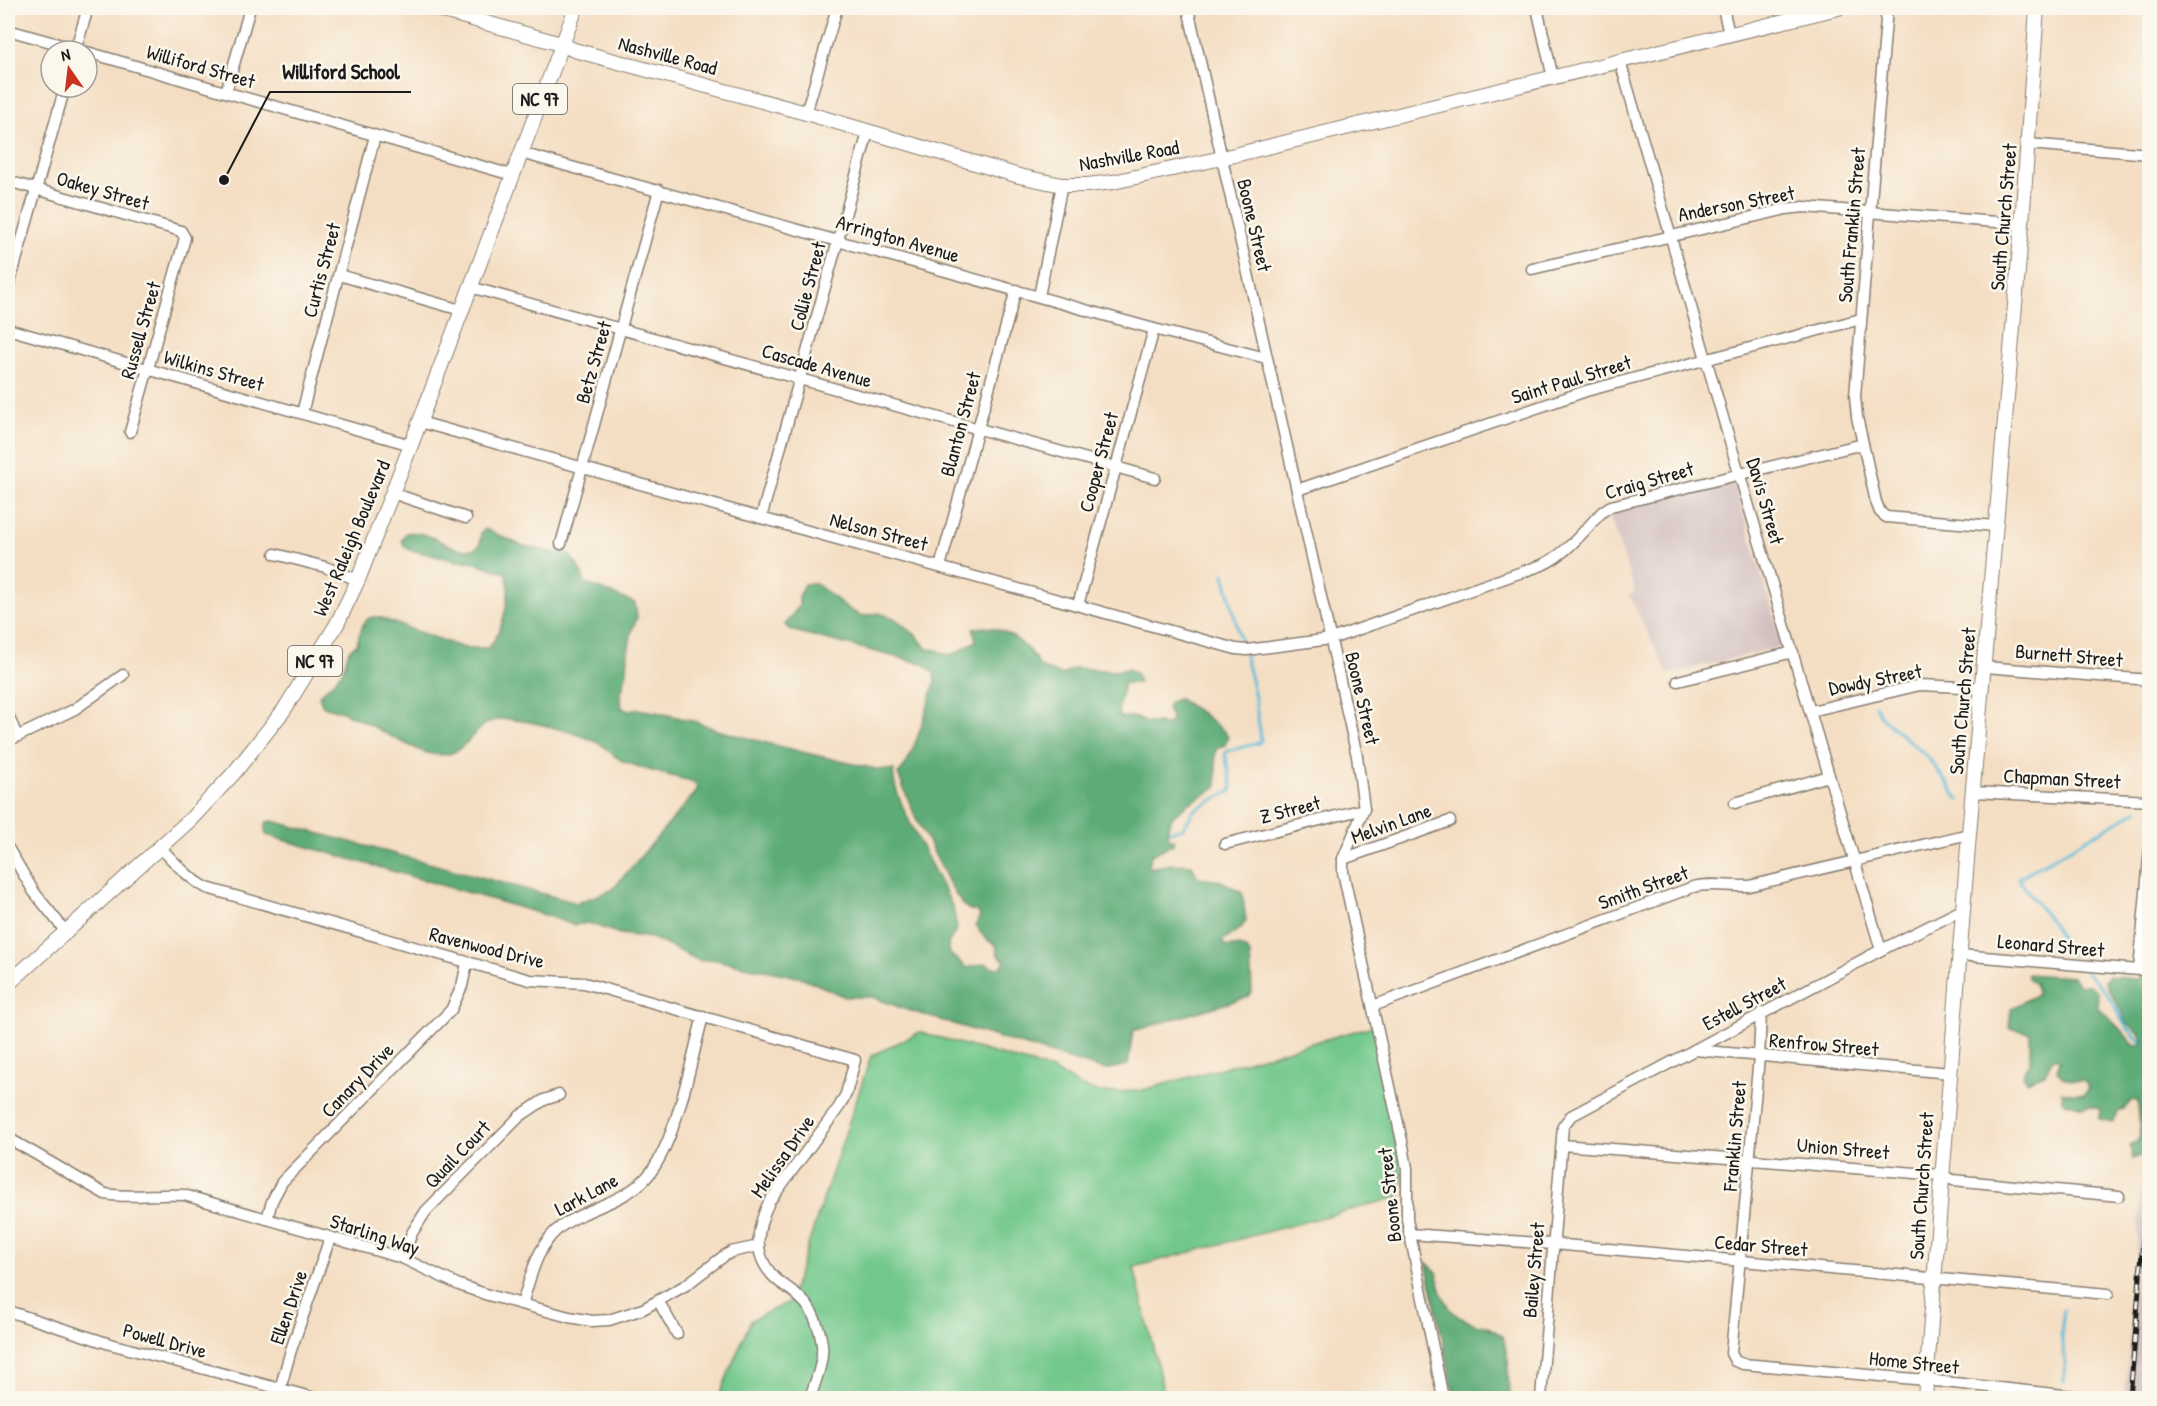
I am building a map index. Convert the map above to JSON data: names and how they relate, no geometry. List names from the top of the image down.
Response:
{
  "streets": {
    "main road": [
      "Nashville Road",
      "NC 97",
      "South Church Street",
      "West Raleigh Boulevard"
    ],
    "street": [
      "Williford Street",
      "Oakey Street",
      "Anderson Street",
      "Boone Street",
      "South Franklin Street",
      "Arrington Avenue",
      "Curtis Street",
      "Collie Street",
      "Russell Street",
      "Betz Street",
      "Cascade Avenue",
      "Wilkins Street",
      "Saint Paul Street",
      "Blanton Street",
      "Cooper Street",
      "Craig Street",
      "Davis Street",
      "Nelson Street",
      "Burnett Street",
      "Dowdy Street",
      "Chapman Street",
      "Z Street",
      "Melvin Lane",
      "Smith Street",
      "Leonard Street",
      "Ravenwood Drive",
      "Estell Street",
      "Renfrow Street",
      "Canary Drive",
      "Franklin Street",
      "Union Street",
      "Quail Court",
      "Melissa Drive",
      "Lark Lane",
      "Starling Way",
      "Cedar Street",
      "Bailey Street",
      "Ellen Drive",
      "Powell Drive",
      "Home Street"
    ]
  },
  "crossings": [
    ["Nashville Road", "Boone Street"],
    ["Nashville Road", "Collie Street"],
    ["Nashville Road", "Davis Street"],
    ["Nashville Road", "West Raleigh Boulevard"],
    ["Williford Street", "Curtis Street"],
    ["Williford Street", "West Raleigh Boulevard"],
    ["Oakey Street", "Russell Street"],
    ["Anderson Street", "South Church Street"],
    ["Anderson Street", "South Franklin Street"],
    ["Anderson Street", "Davis Street"],
    ["South Church Street", "South Franklin Street"],
    ["South Church Street", "Burnett Street"],
    ["South Church Street", "Dowdy Street"],
    ["South Church Street", "Chapman Street"],
    ["South Church Street", "Smith Street"],
    ["South Church Street", "Leonard Street"],
    ["South Church Street", "Estell Street"],
    ["South Church Street", "Renfrow Street"],
    ["South Church Street", "Union Street"],
    ["South Church Street", "Cedar Street"],
    ["South Church Street", "Home Street"],
    ["Boone Street", "Arrington Avenue"],
    ["Boone Street", "Saint Paul Street"],
    ["Boone Street", "Craig Street"],
    ["Boone Street", "Nelson Street"],
    ["Boone Street", "Z Street"],
    ["Boone Street", "Melvin Lane"],
    ["Boone Street", "Smith Street"],
    ["Boone Street", "Cedar Street"],
    ["South Franklin Street", "Saint Paul Street"],
    ["South Franklin Street", "Craig Street"],
    ["Arrington Avenue", "Collie Street"],
    ["Arrington Avenue", "Betz Street"],
    ["Arrington Avenue", "Blanton Street"],
    ["Arrington Avenue", "Cooper Street"],
    ["Arrington Avenue", "West Raleigh Boulevard"],
    ["Curtis Street", "Wilkins Street"],
    ["Collie Street", "Cascade Avenue"],
    ["Collie Street", "Nelson Street"],
    ["Russell Street", "Wilkins Street"],
    ["Betz Street", "Cascade Avenue"],
    ["Betz Street", "Nelson Street"],
    ["Cascade Avenue", "Blanton Street"],
    ["Cascade Avenue", "Cooper Street"],
    ["Cascade Avenue", "West Raleigh Boulevard"],
    ["Wilkins Street", "West Raleigh Boulevard"],
    ["Saint Paul Street", "Davis Street"],
    ["Blanton Street", "Nelson Street"],
    ["Cooper Street", "Nelson Street"],
    ["Craig Street", "Davis Street"],
    ["Craig Street", "Nelson Street"],
    ["Davis Street", "Dowdy Street"],
    ["Davis Street", "Smith Street"],
    ["Davis Street", "Estell Street"],
    ["Nelson Street", "West Raleigh Boulevard"],
    ["West Raleigh Boulevard", "Ravenwood Drive"],
    ["Ravenwood Drive", "Canary Drive"],
    ["Ravenwood Drive", "Melissa Drive"],
    ["Ravenwood Drive", "Lark Lane"],
    ["Estell Street", "Renfrow Street"],
    ["Estell Street", "Franklin Street"],
    ["Estell Street", "Union Street"],
    ["Estell Street", "Bailey Street"],
    ["Renfrow Street", "Franklin Street"],
    ["Canary Drive", "Starling Way"],
    ["Franklin Street", "Union Street"],
    ["Franklin Street", "Cedar Street"],
    ["Franklin Street", "Home Street"],
    ["Union Street", "Bailey Street"],
    ["Quail Court", "Starling Way"],
    ["Melissa Drive", "Starling Way"],
    ["Lark Lane", "Starling Way"],
    ["Starling Way", "Ellen Drive"],
    ["Cedar Street", "Bailey Street"],
    ["Cedar Street", "Home Street"],
    ["Ellen Drive", "Powell Drive"]
  ],
  "places": ["Williford School"],
  "north": "top"
}
